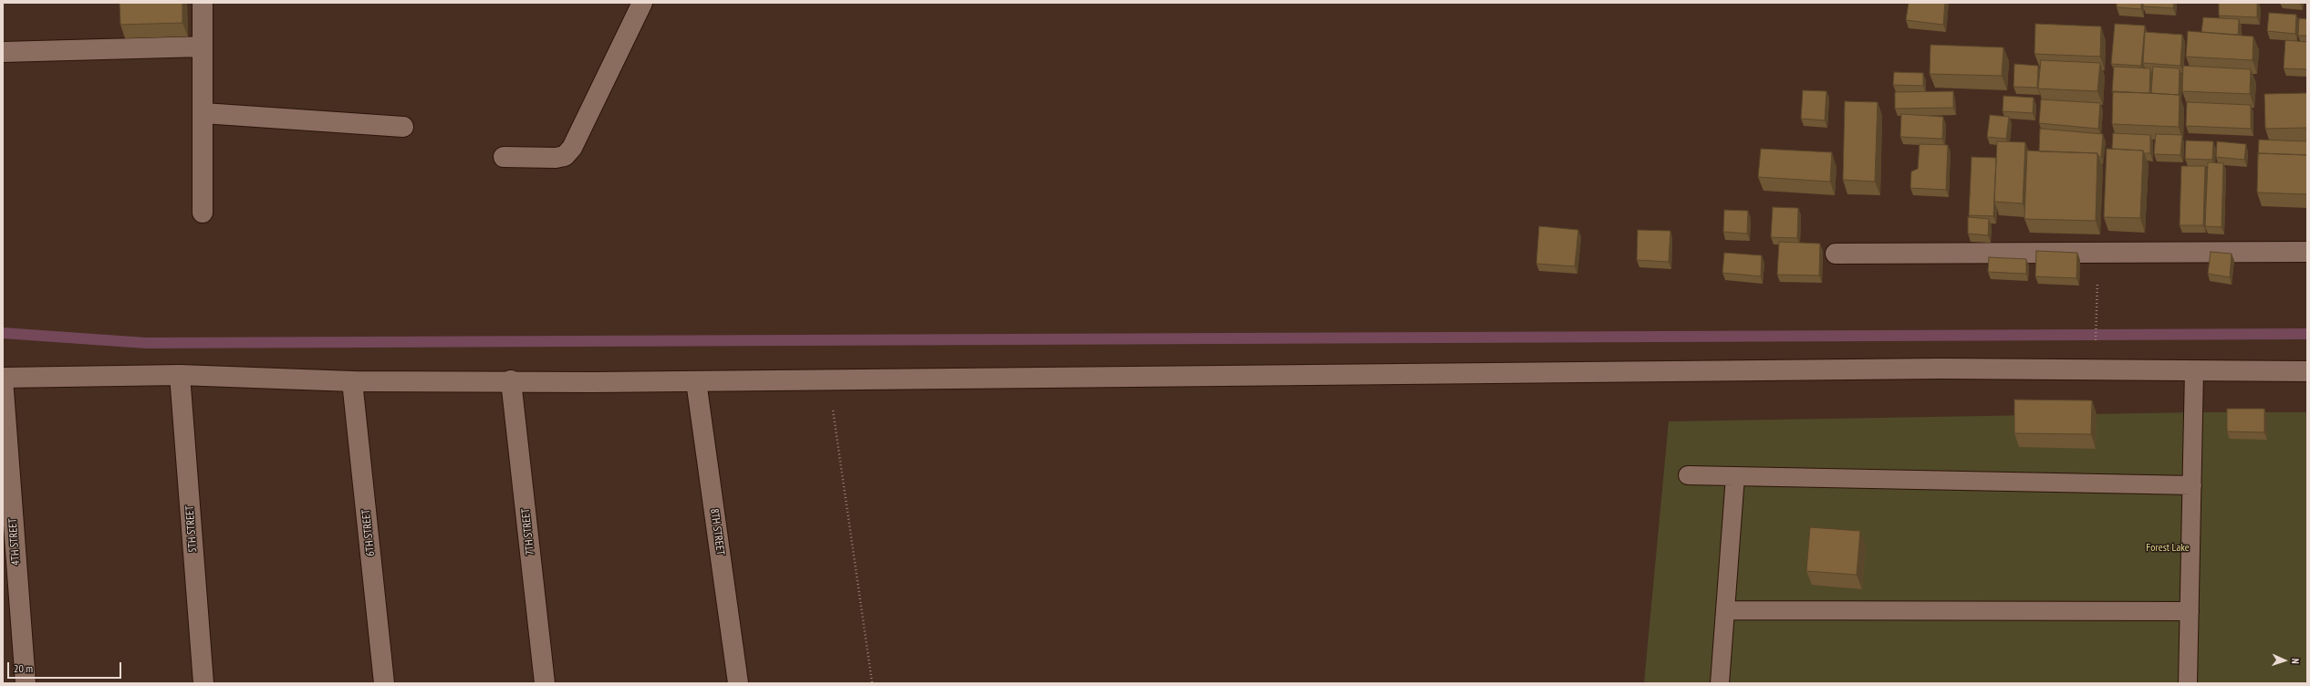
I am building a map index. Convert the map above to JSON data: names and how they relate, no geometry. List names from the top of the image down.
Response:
{
  "streets": {
    "street": [
      "5TH STREET",
      "7TH STREET",
      "8TH STREET",
      "6TH STREET",
      "4TH STREET"
    ]
  },
  "parks": ["Forest Lake"],
  "scale_bar": "20 m",
  "north": "right"
}
